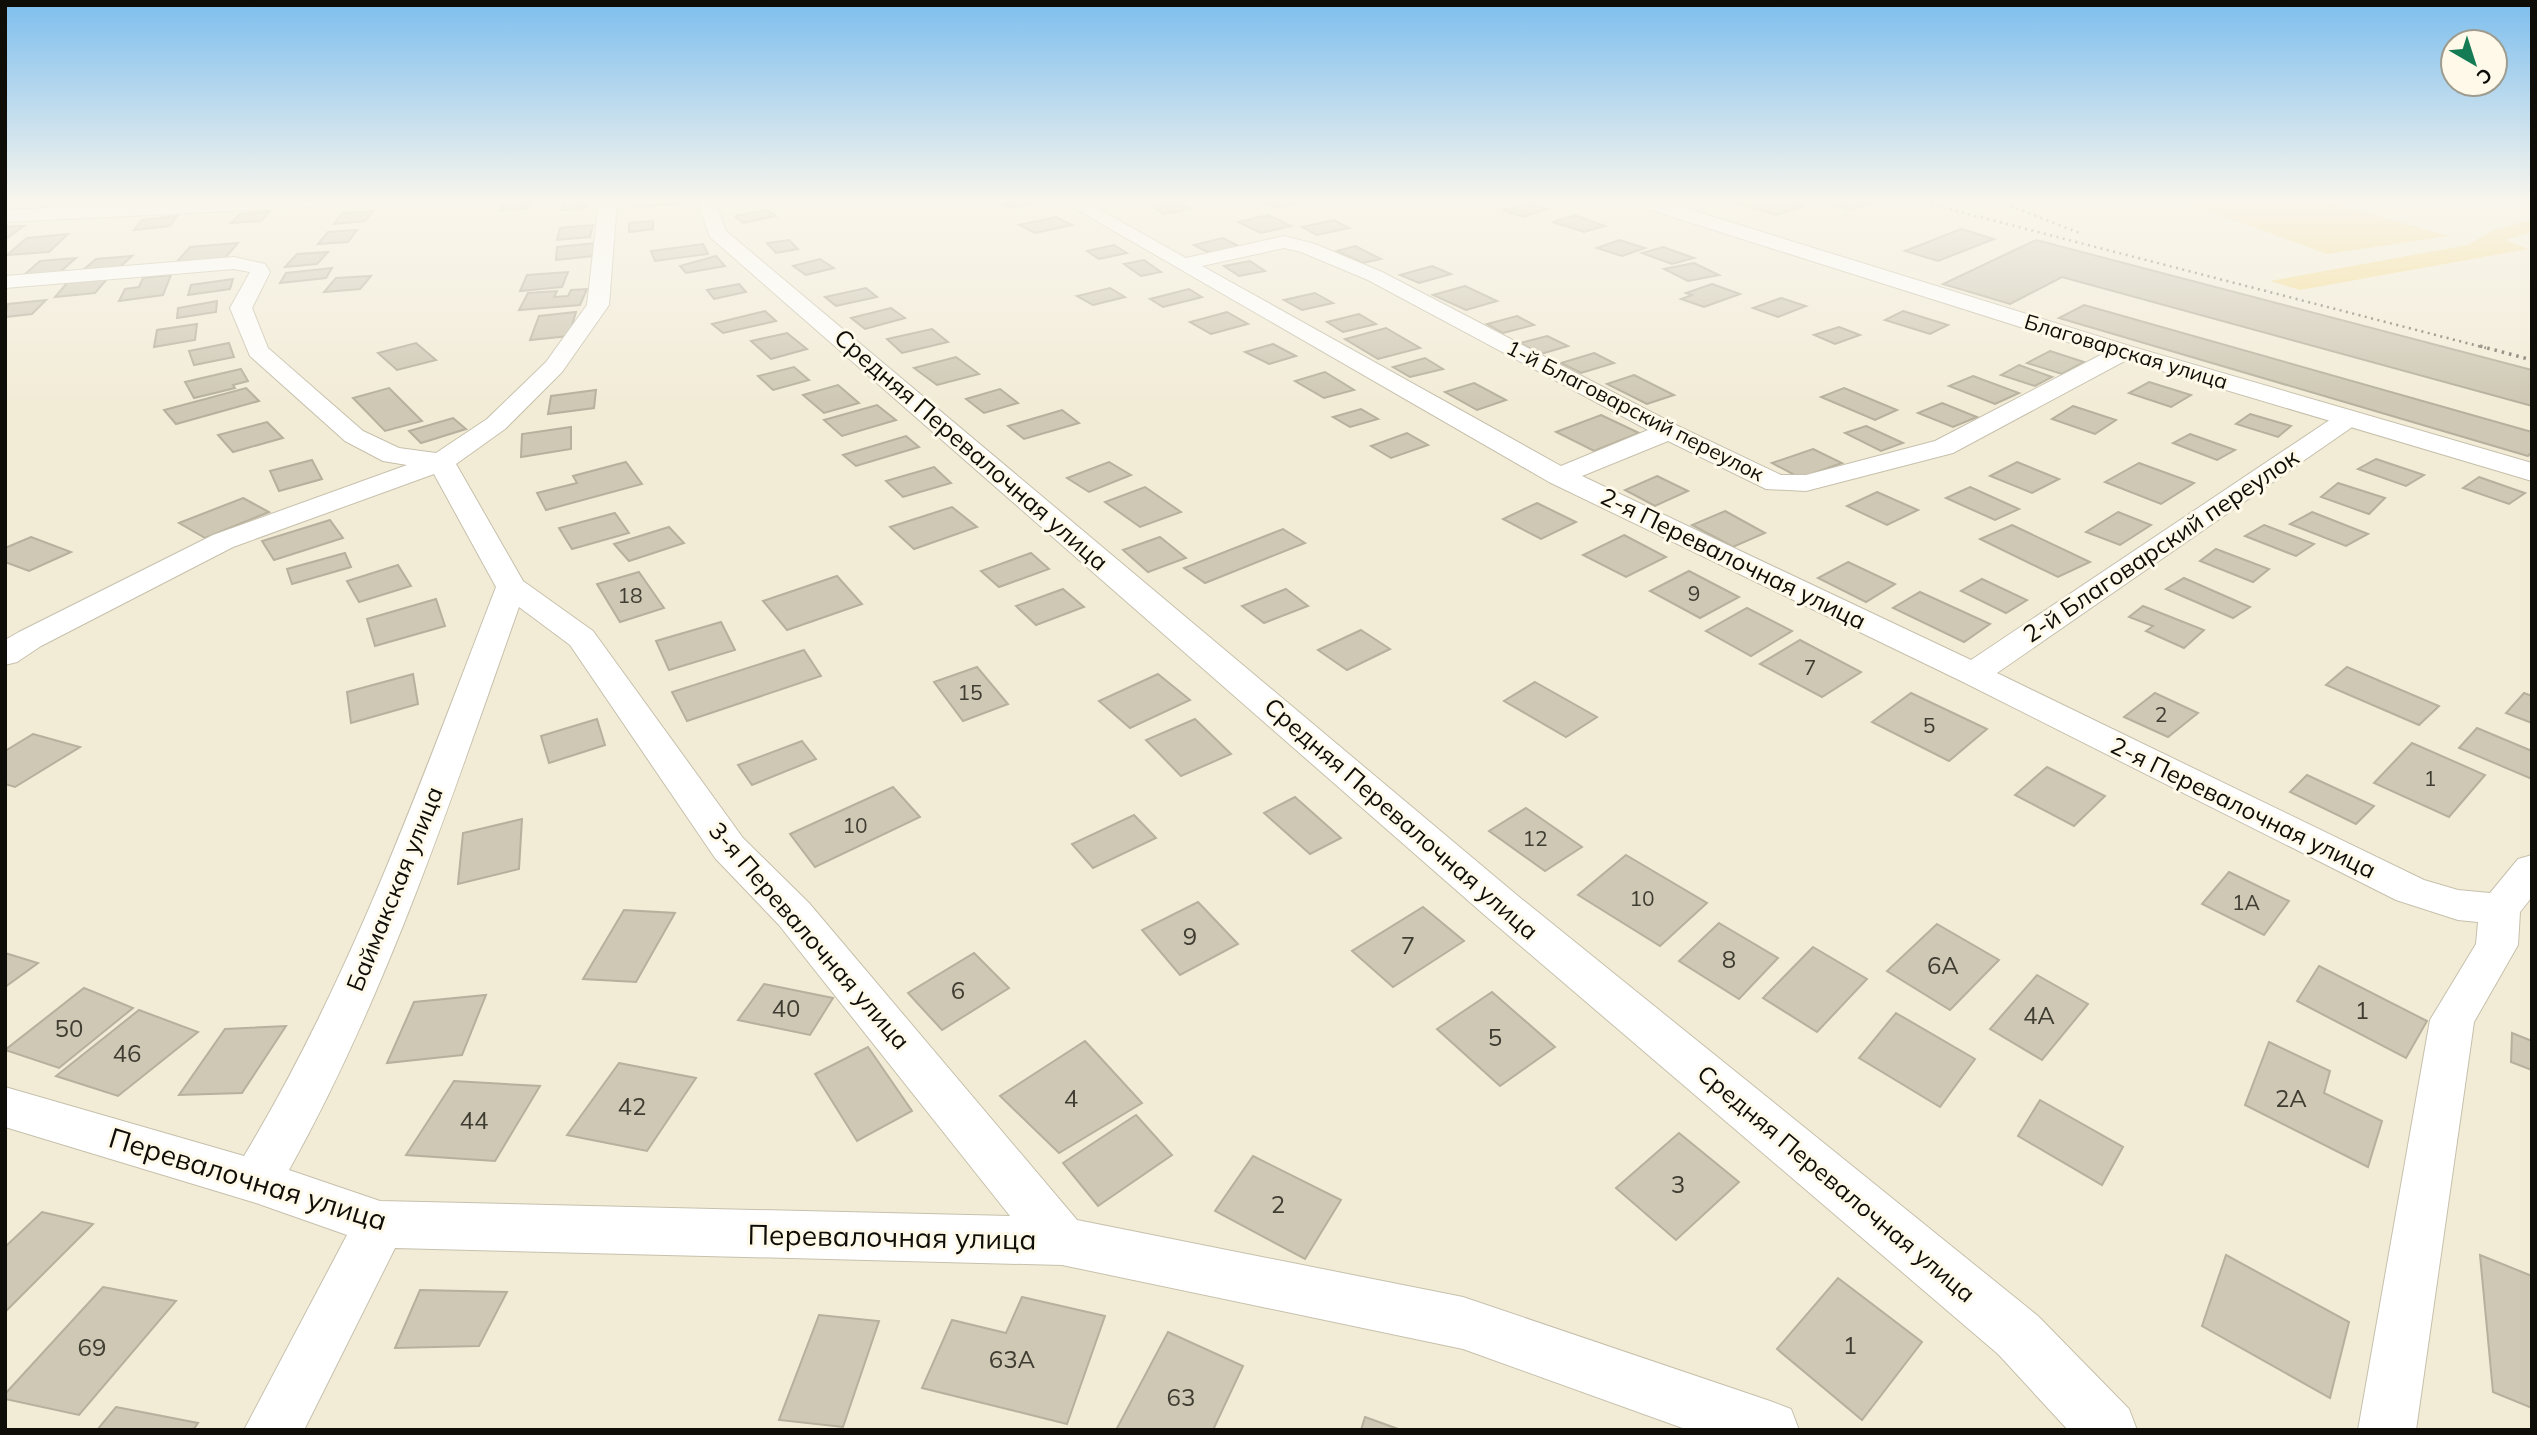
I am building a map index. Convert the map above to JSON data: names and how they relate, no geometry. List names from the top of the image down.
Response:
{
  "streets": {
    "street": [
      "Благоварская улица",
      "1-й Благоварский переулок",
      "Средняя Перевалочная улица",
      "2-й Благоварский переулок",
      "2-я Перевалочная улица",
      "Баймакская улица",
      "3-я Перевалочная улица",
      "Перевалочная улица"
    ]
  },
  "crossings": [
    ["Благоварская улица", "1-й Благоварский переулок"],
    ["Благоварская улица", "2-й Благоварский переулок"],
    ["2-й Благоварский переулок", "2-я Перевалочная улица"],
    ["Баймакская улица", "3-я Перевалочная улица"],
    ["Баймакская улица", "Перевалочная улица"],
    ["3-я Перевалочная улица", "Перевалочная улица"]
  ],
  "house_numbers": [
    "9",
    "18",
    "7",
    "15",
    "2",
    "5",
    "1",
    "10",
    "12",
    "10",
    "1А",
    "9",
    "7",
    "8",
    "6А",
    "6",
    "40",
    "1",
    "4А",
    "50",
    "5",
    "46",
    "4",
    "2А",
    "42",
    "44",
    "3",
    "2",
    "1",
    "69",
    "63А",
    "63"
  ],
  "north": "bottom right"
}
